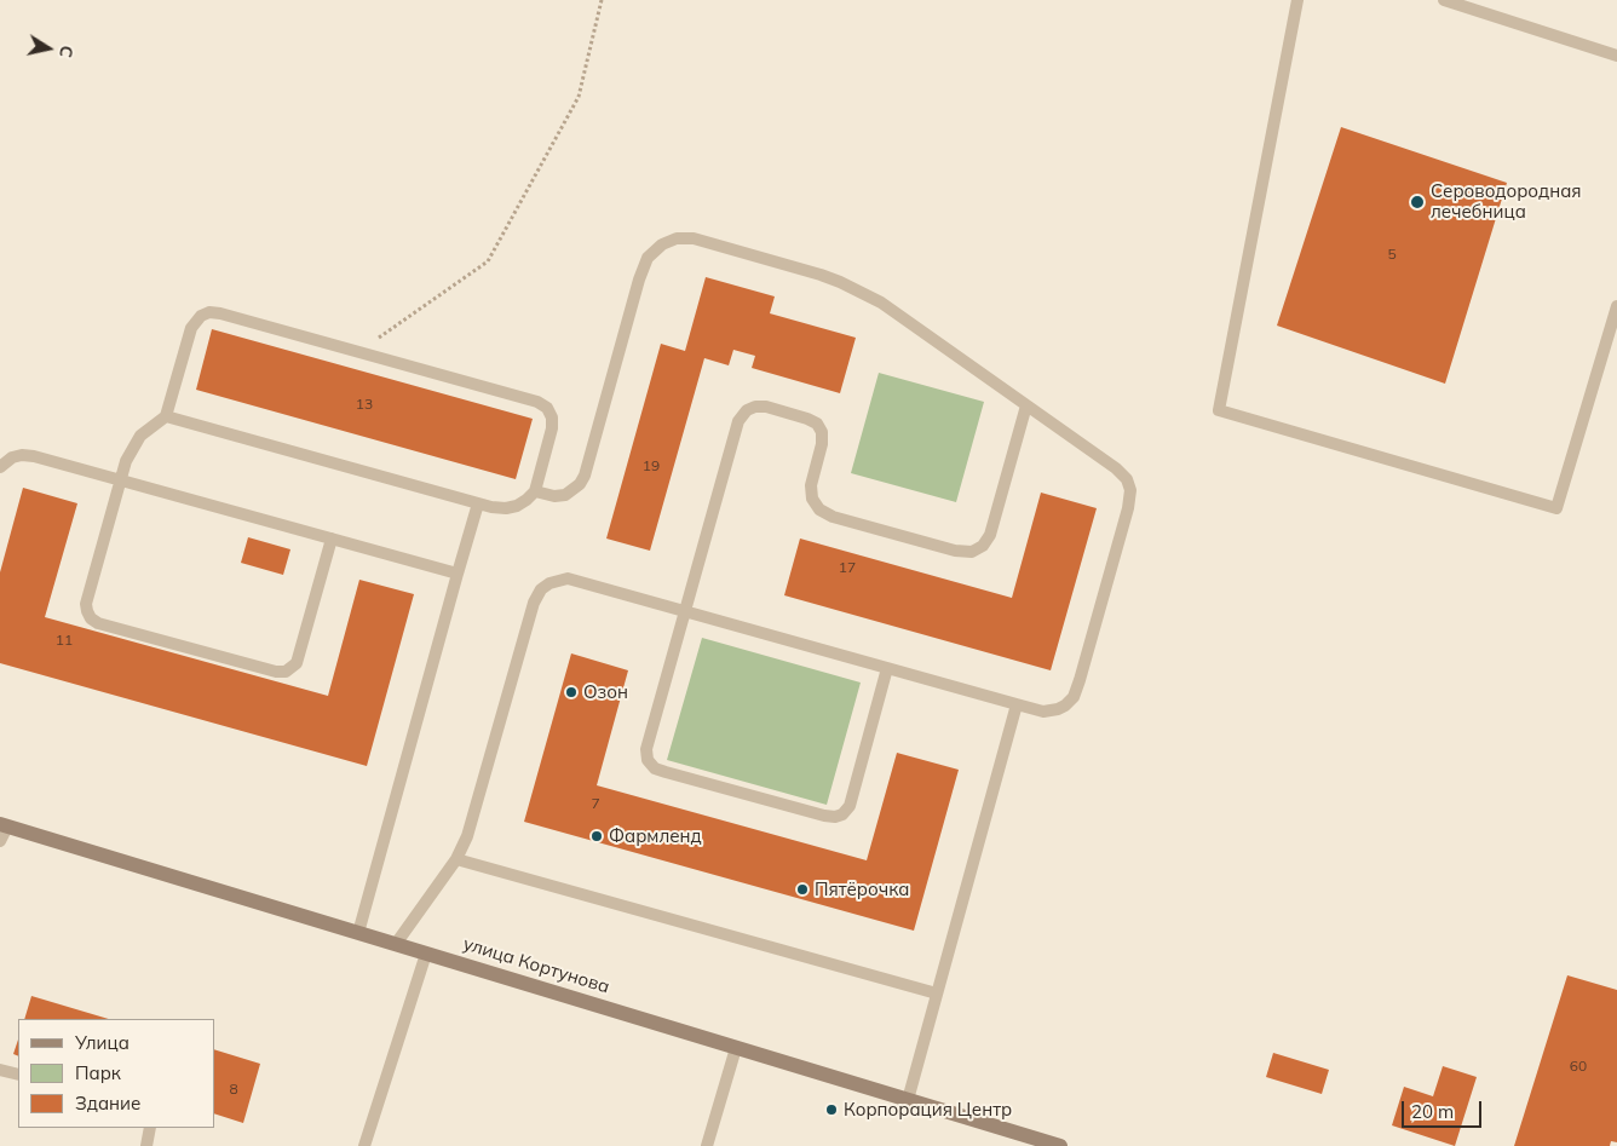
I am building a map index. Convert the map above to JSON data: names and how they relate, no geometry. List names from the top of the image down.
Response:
{
  "streets": {
    "main road": ["улица Кортунова"]
  },
  "places": [
    "Сероводородная лечебница",
    "Озон",
    "Фармленд",
    "Пятёрочка",
    "Корпорация Центр"
  ],
  "house_numbers": [
    "5",
    "13",
    "19",
    "17",
    "11",
    "7",
    "60",
    "8"
  ],
  "legend": ["Улица", "Парк", "Здание"],
  "scale_bar": "20 m",
  "north": "right"
}
